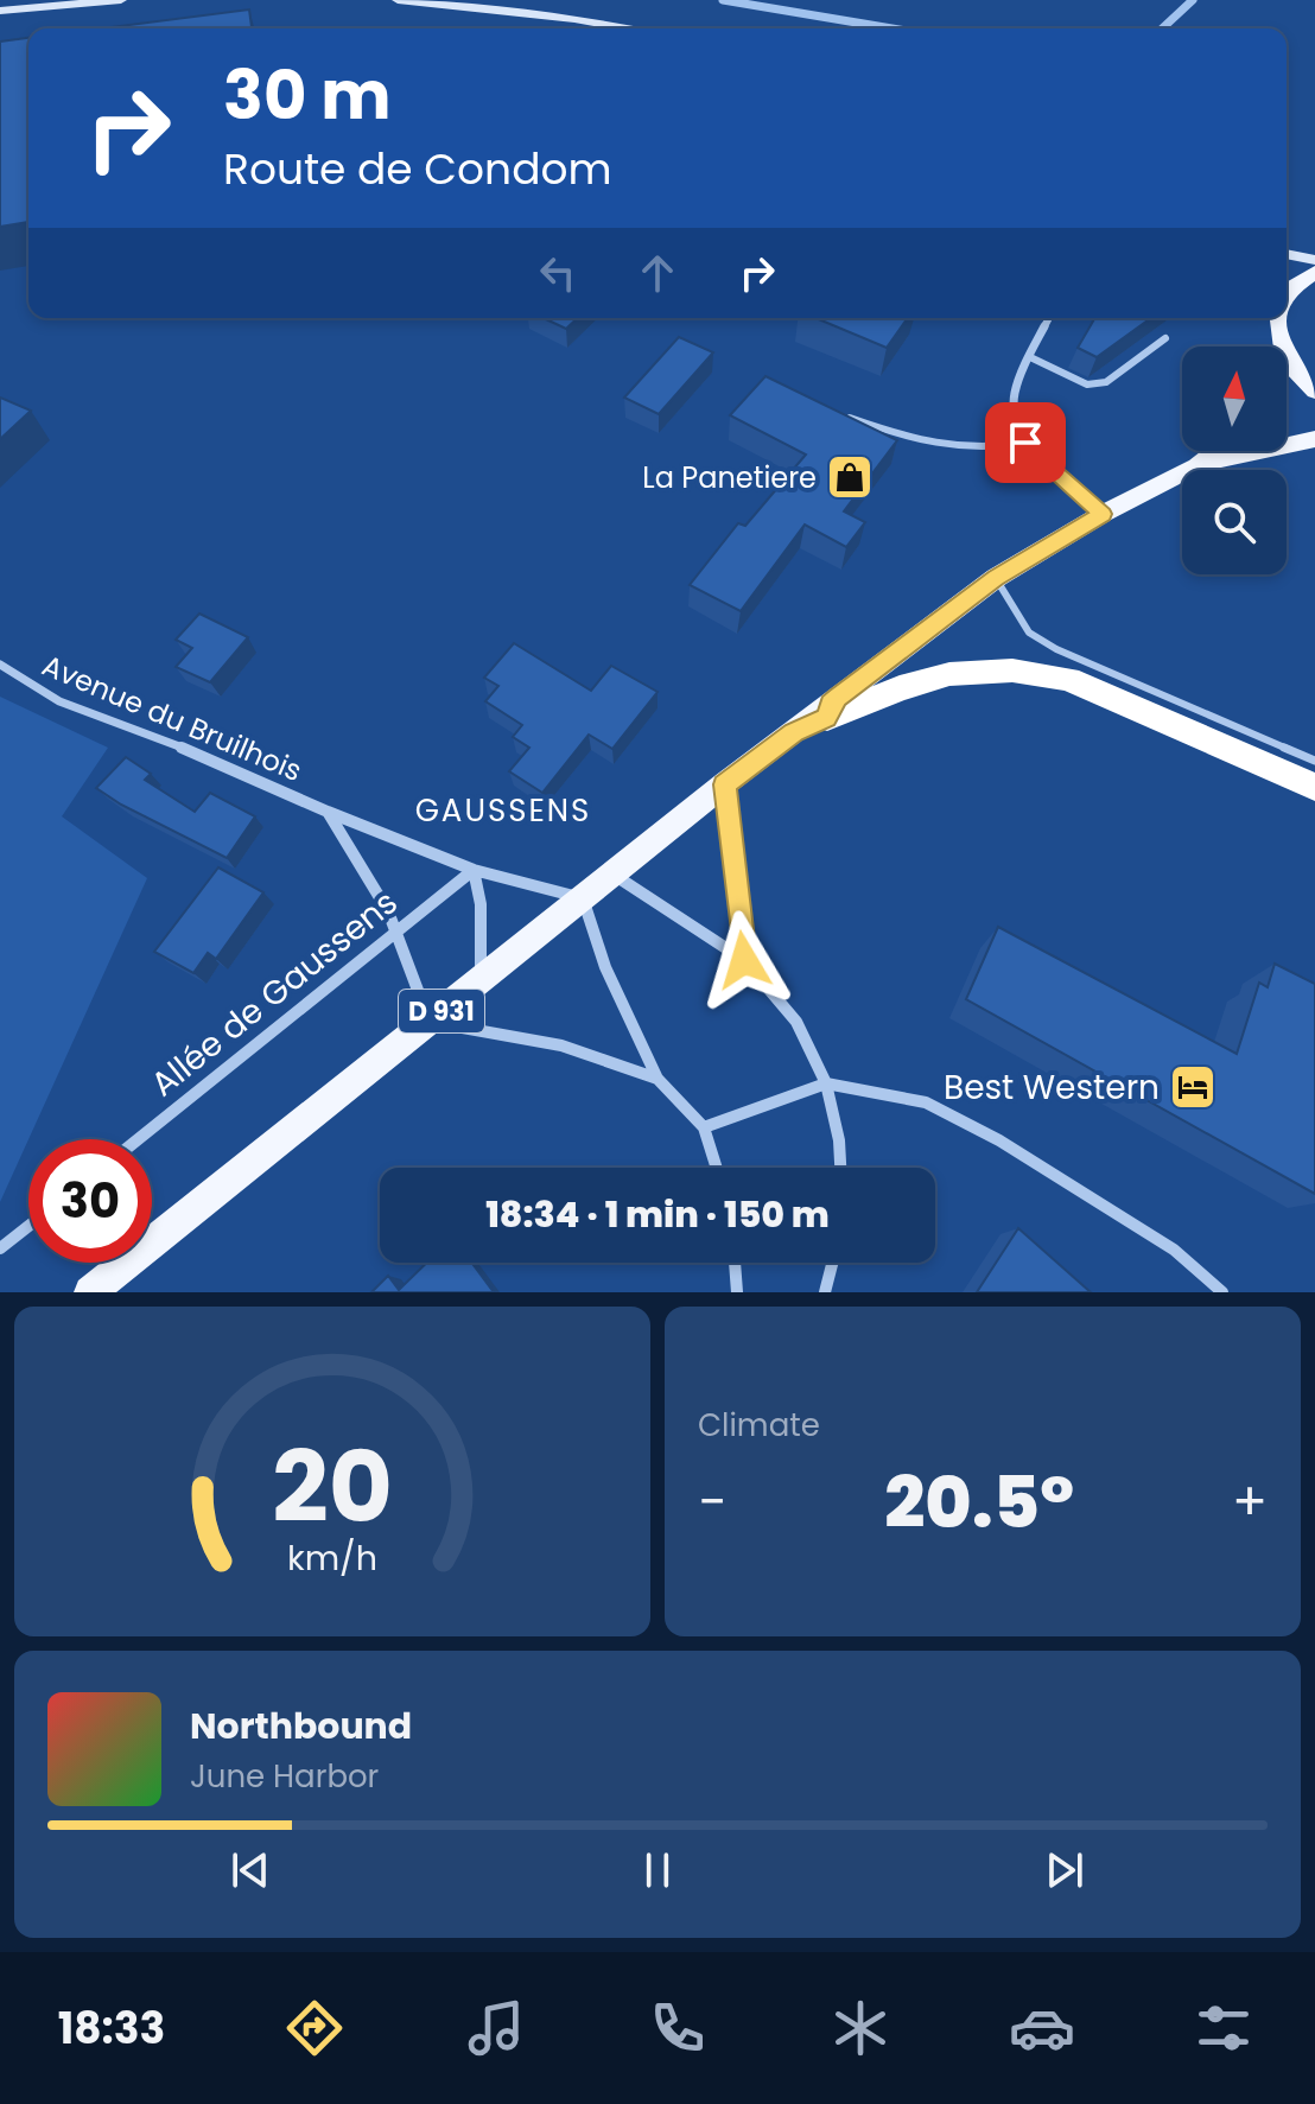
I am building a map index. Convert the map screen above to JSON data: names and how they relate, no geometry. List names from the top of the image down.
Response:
{
  "streets": {
    "main road": ["D 931"],
    "street": ["Avenue du Bruilhois", "Allée de Gaussens"]
  },
  "crossings": [
    ["Avenue du Bruilhois", "Allée de Gaussens"],
    ["Avenue du Bruilhois", "D 931"]
  ],
  "districts": ["GAUSSENS"],
  "places": {
    "shop": ["La Panetiere"],
    "hotel": ["Best Western"]
  },
  "north": "top",
  "page": {
    "turn": ["30 m", "Route de Condom"],
    "limit": "30",
    "trip": "18:34 · 1 min · 150 m",
    "tile": "Climate",
    "heat": ["−", "20.5°", "+"],
    "song": ["Northbound", "June Harbor"],
    "tabs": "18:33",
    "gauge": ["20", "km/h"]
  }
}
